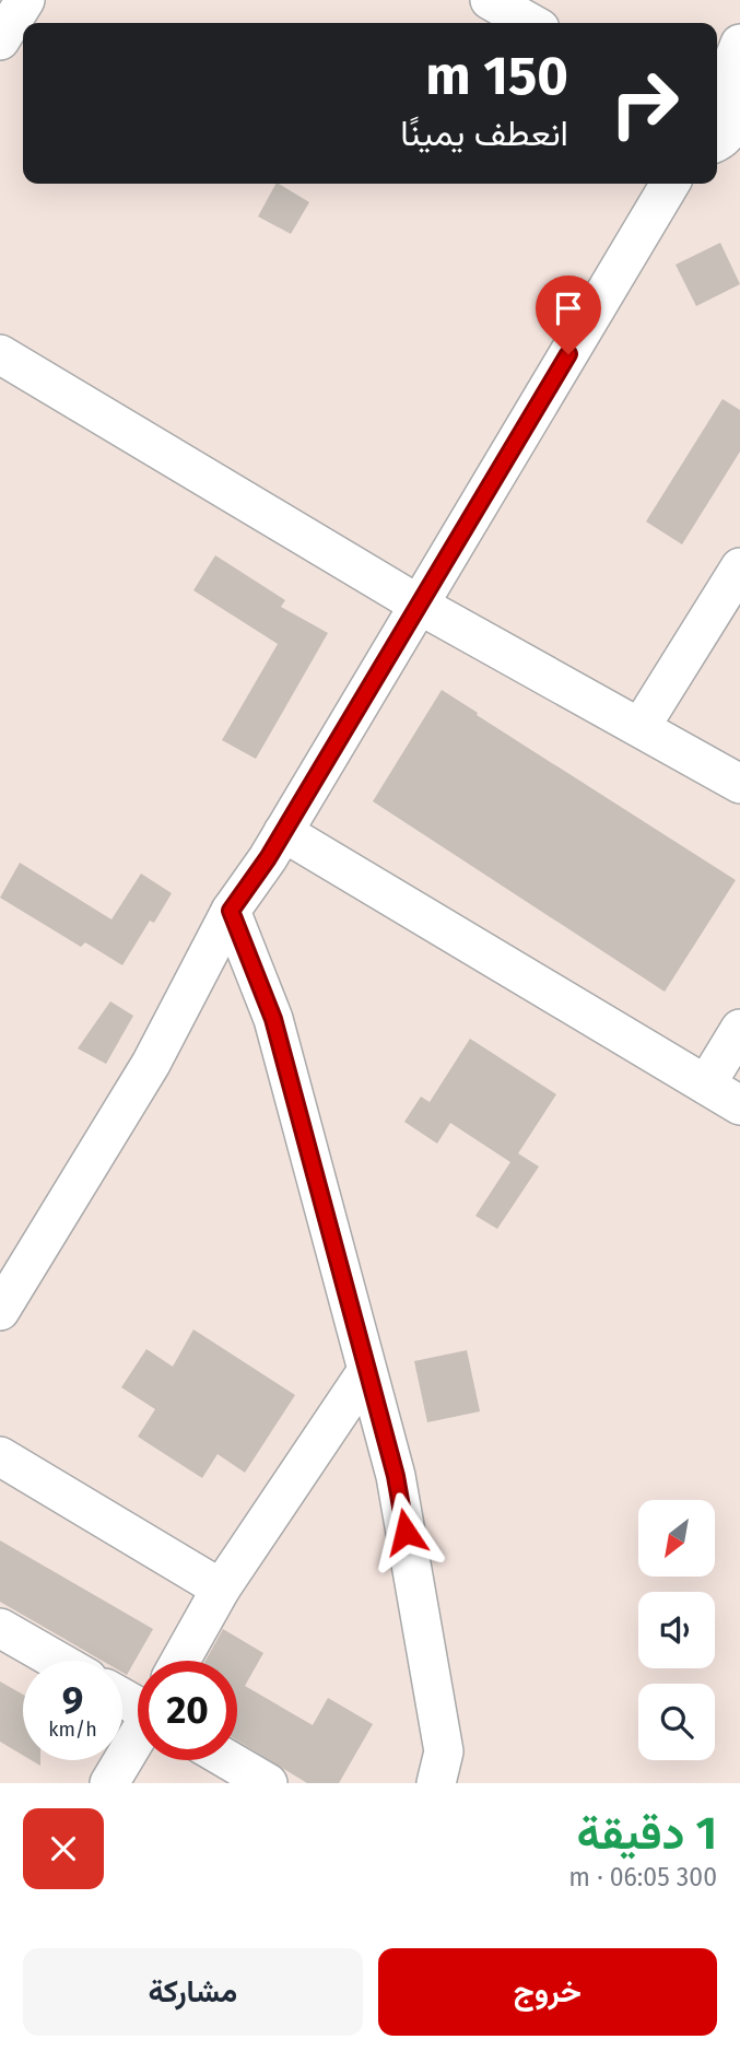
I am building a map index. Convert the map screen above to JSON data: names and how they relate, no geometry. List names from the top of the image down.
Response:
{
  "north": "bottom left",
  "page": {
    "turn": ["150 m", "انعطف يمينًا"],
    "speed": "9 km/h",
    "limit": "20",
    "heading": ["1 دقيقة", "300 m · 06:05"],
    "buttons": ["خروج", "مشاركة"]
  }
}
